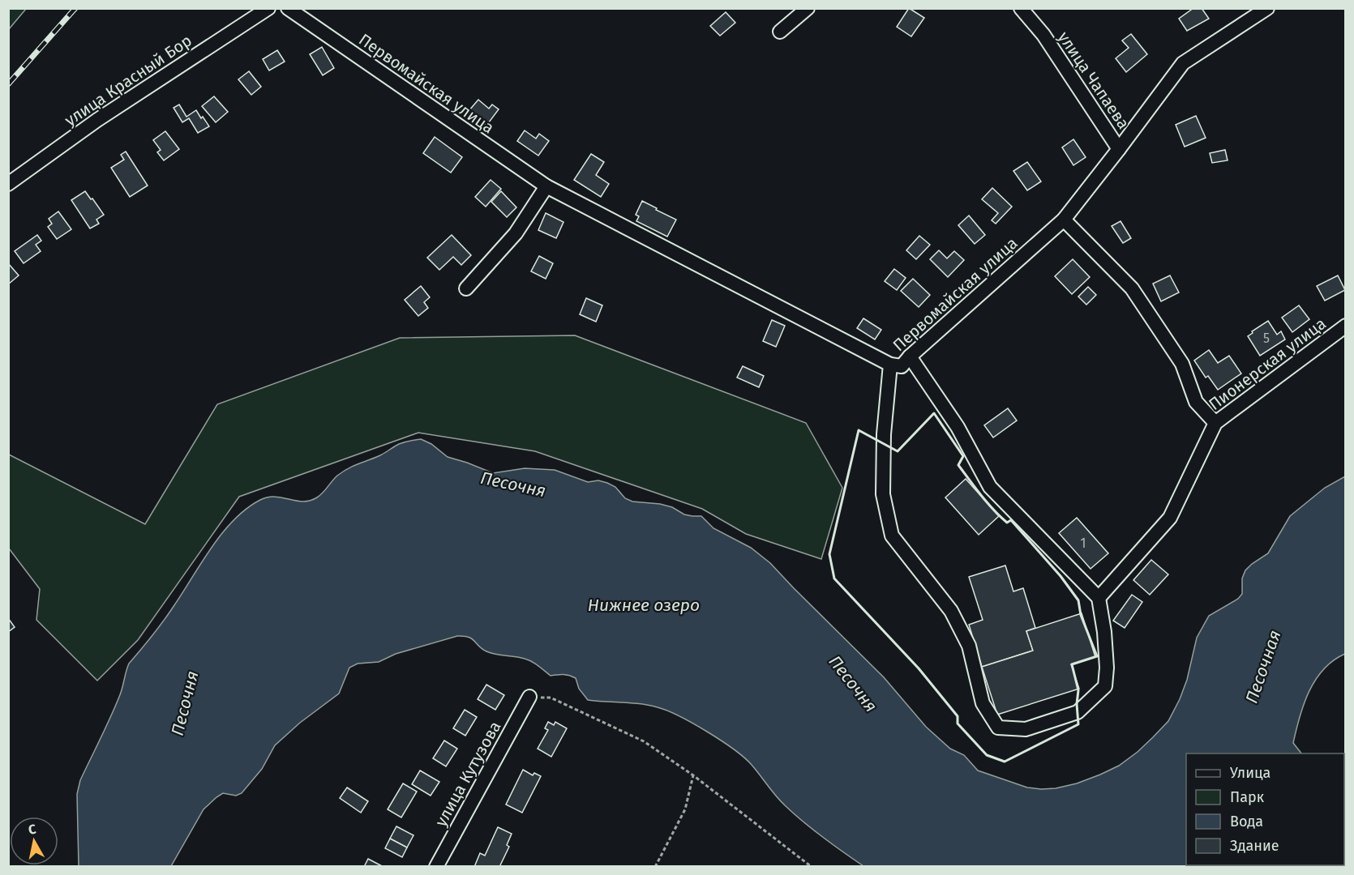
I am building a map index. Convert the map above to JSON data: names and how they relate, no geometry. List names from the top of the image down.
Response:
{
  "streets": {
    "street": [
      "улица Красный Бор",
      "улица Чапаева",
      "Первомайская улица",
      "Пионерская улица",
      "улица Кутузова"
    ]
  },
  "crossings": [
    ["улица Чапаева", "Первомайская улица"]
  ],
  "water": ["Песочня", "Нижнее озеро", "Песочная"],
  "house_numbers": ["5", "1"],
  "legend": [
    "Улица",
    "Парк",
    "Вода",
    "Здание"
  ],
  "north": "top"
}
